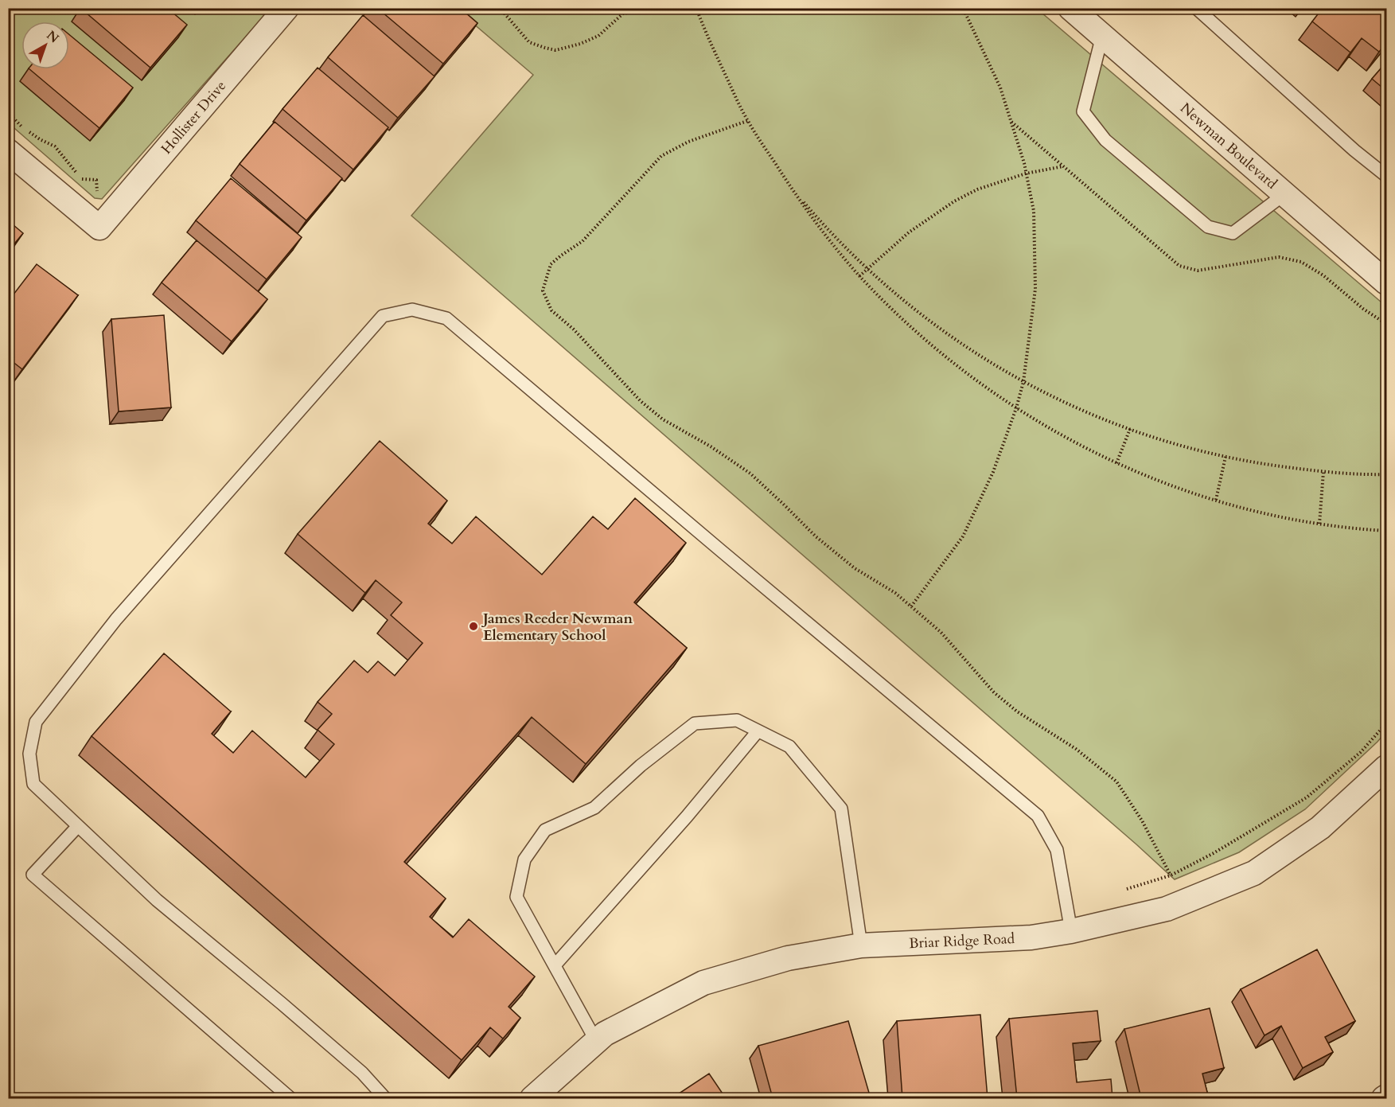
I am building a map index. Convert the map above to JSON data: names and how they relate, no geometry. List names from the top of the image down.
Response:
{
  "streets": {
    "street": ["Hollister Drive", "Newman Boulevard", "Briar Ridge Road"]
  },
  "places": ["James Reeder Newman Elementary School"],
  "north": "top right"
}
